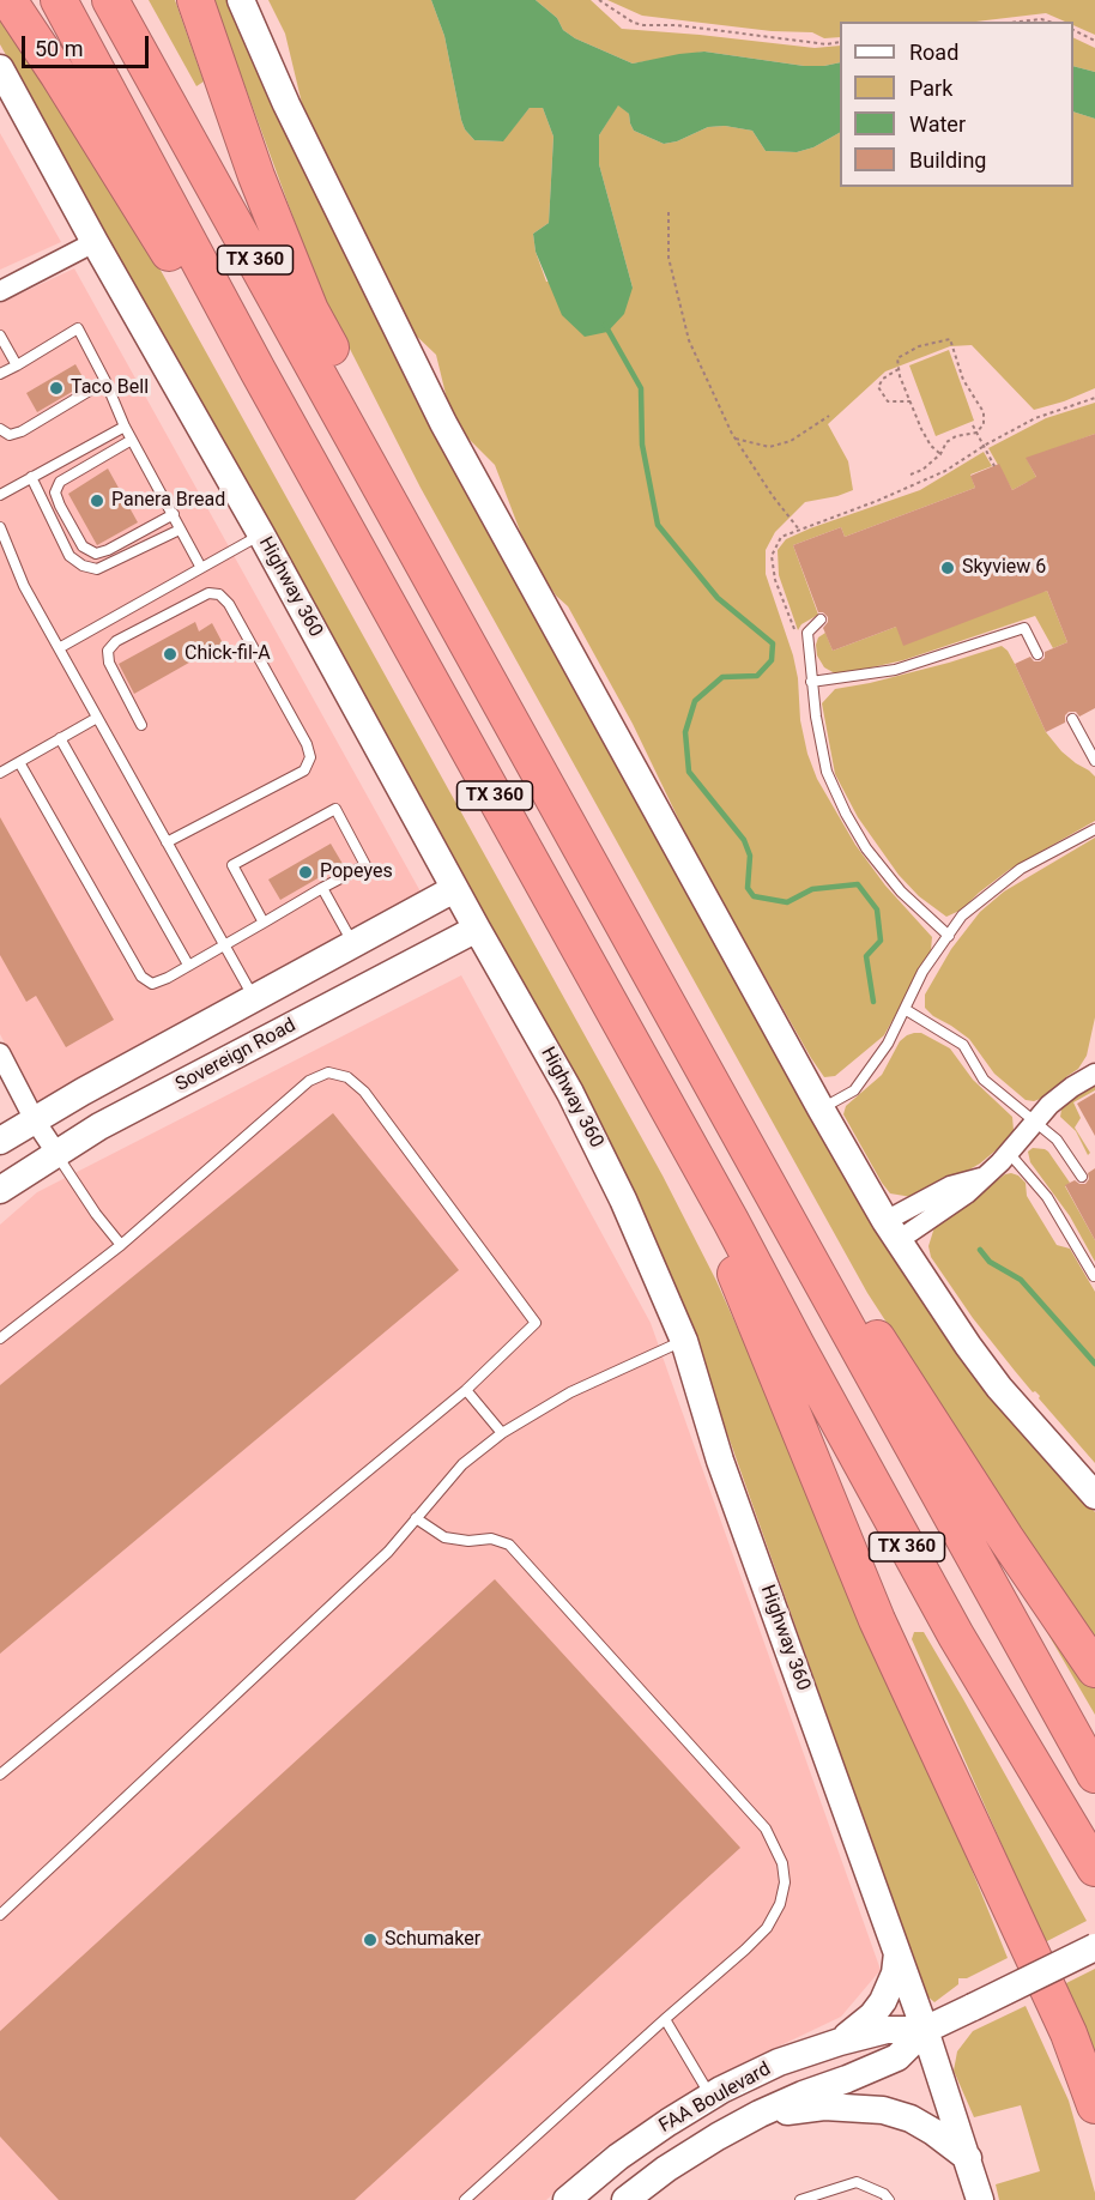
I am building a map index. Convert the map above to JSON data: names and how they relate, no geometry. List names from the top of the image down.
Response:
{
  "streets": {
    "highway": ["TX 360"],
    "main road": ["Highway 360", "Sovereign Road", "FAA Boulevard"]
  },
  "crossings": [
    ["Highway 360", "Sovereign Road"],
    ["Highway 360", "FAA Boulevard"]
  ],
  "places": [
    "Taco Bell",
    "Panera Bread",
    "Skyview 6",
    "Chick-fil-A",
    "Popeyes",
    "Schumaker"
  ],
  "legend": [
    "Road",
    "Park",
    "Water",
    "Building"
  ],
  "scale_bar": "50 m"
}
